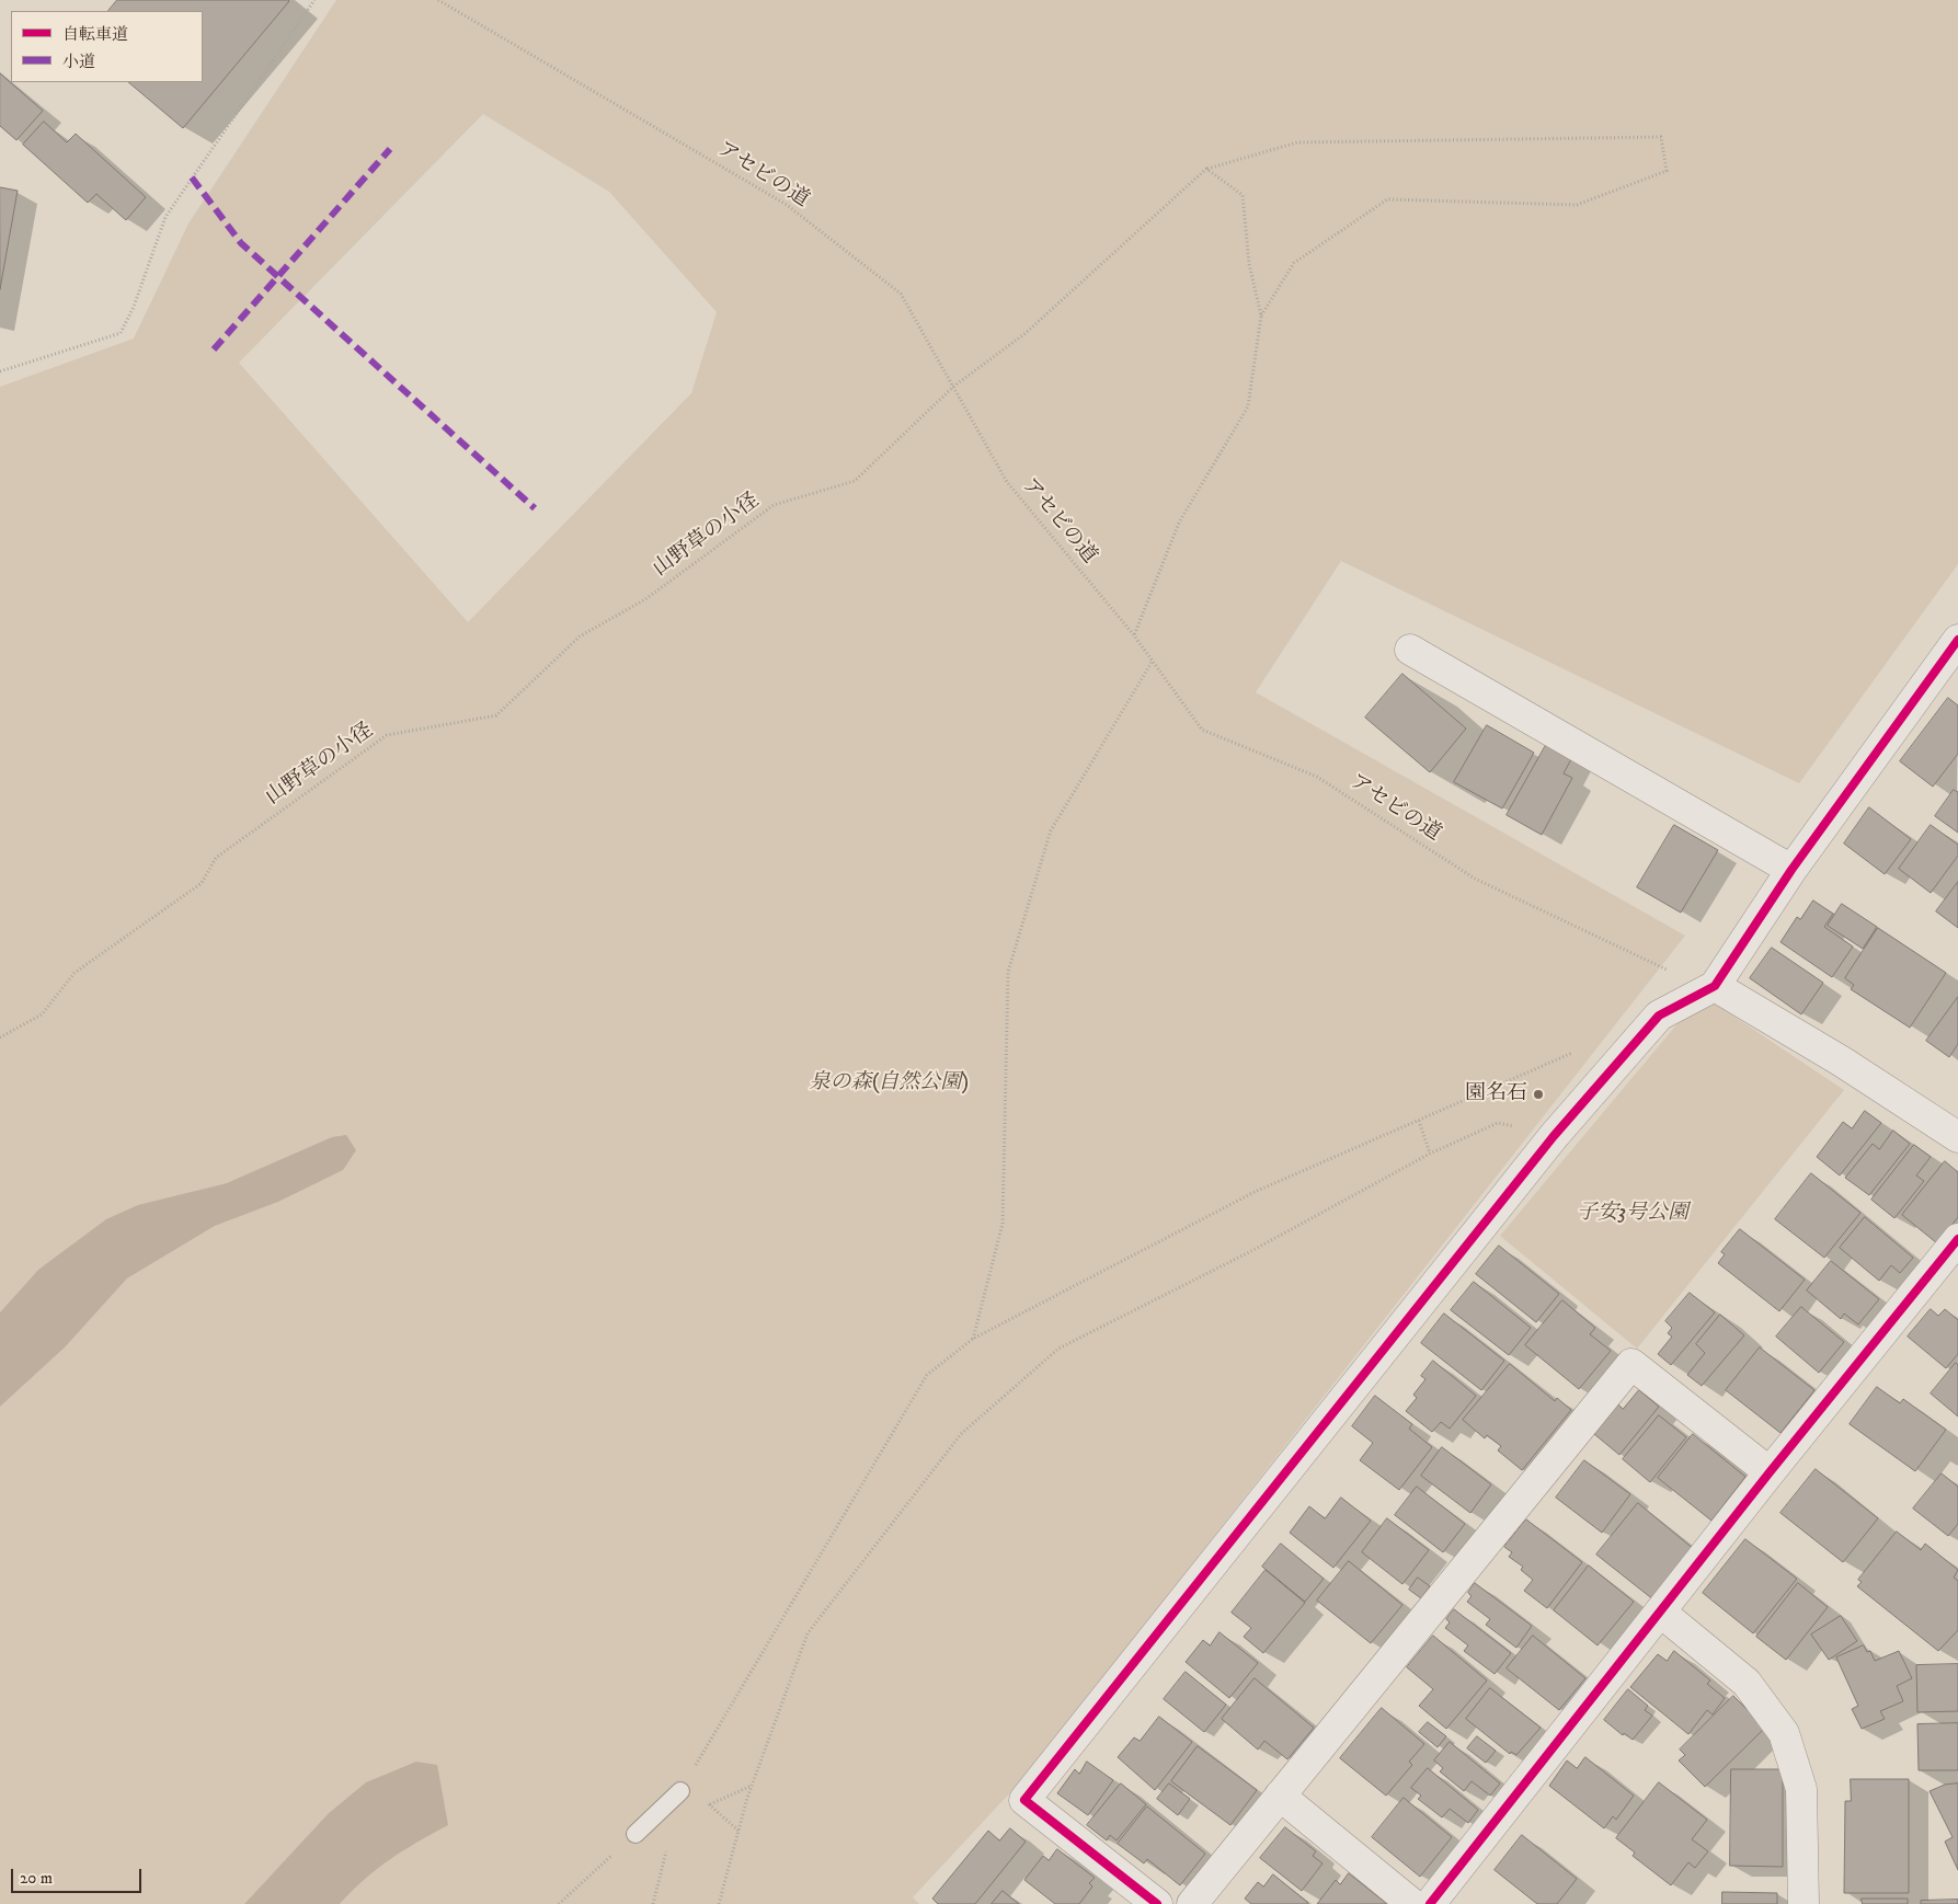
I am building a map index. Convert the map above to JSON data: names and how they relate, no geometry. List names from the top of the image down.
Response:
{
  "streets": {
    "path": ["アセビの道", "山野草の小径"]
  },
  "crossings": [
    ["アセビの道", "山野草の小径"]
  ],
  "parks": ["泉の森(自然公園)", "子安3号公園"],
  "places": ["園名石"],
  "legend": ["自転車道", "小道"],
  "scale_bar": "20 m"
}
